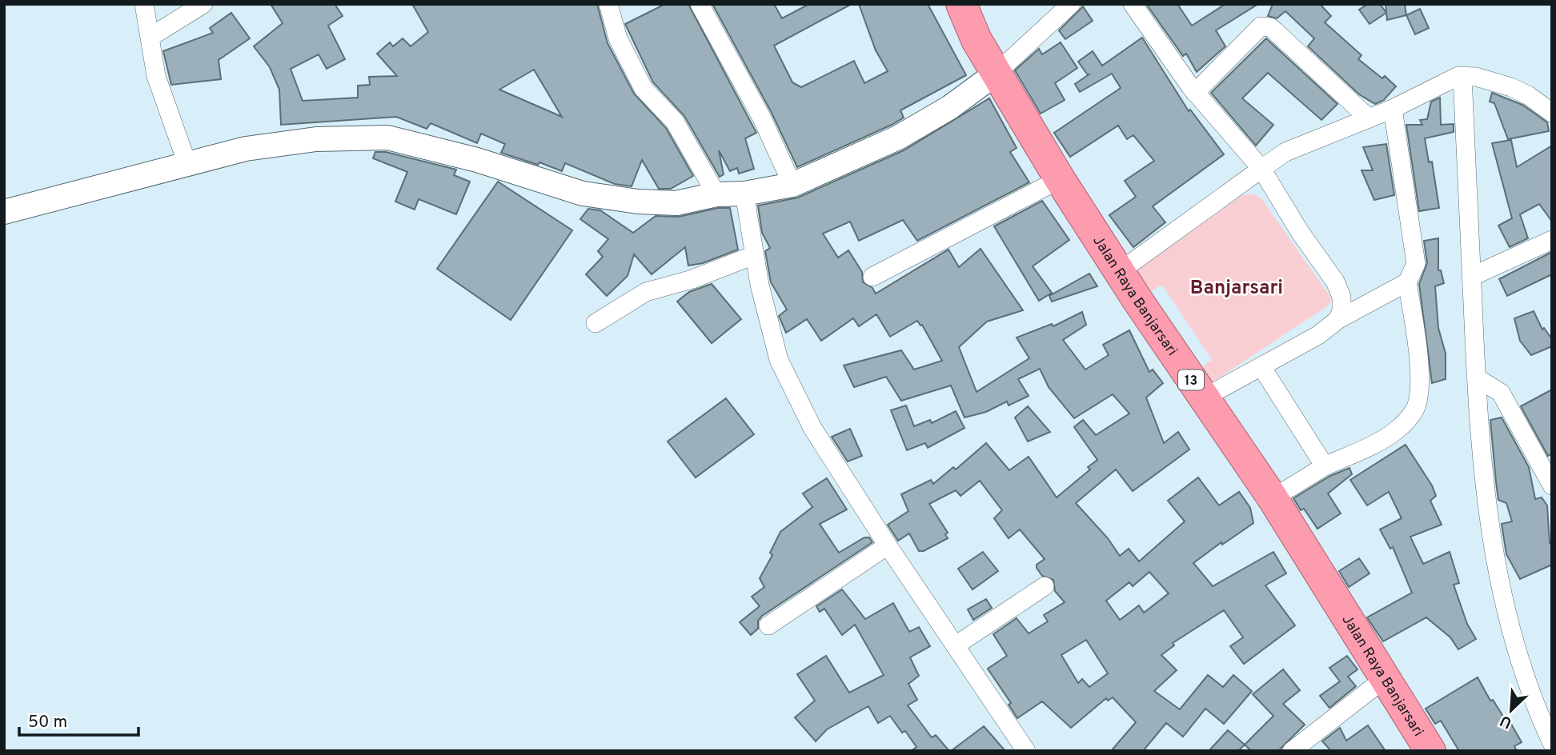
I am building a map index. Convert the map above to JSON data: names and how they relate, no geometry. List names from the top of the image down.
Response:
{
  "streets": {
    "highway": ["Jalan Raya Banjarsari", "13"]
  },
  "districts": ["Banjarsari"],
  "scale_bar": "50 m",
  "north": "bottom left"
}
